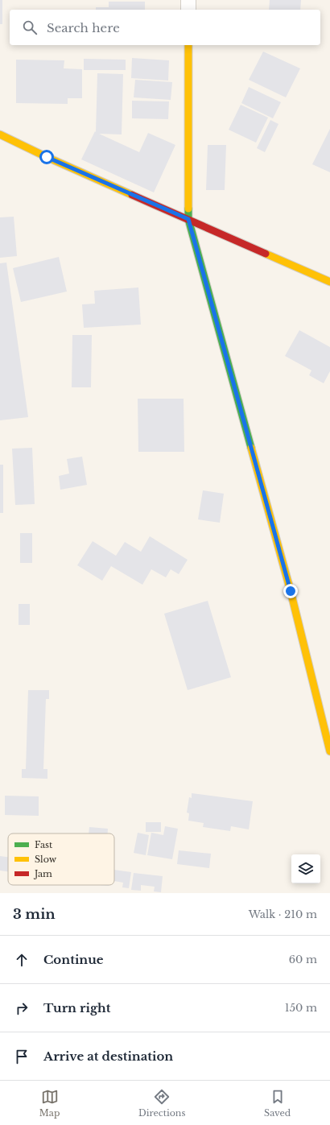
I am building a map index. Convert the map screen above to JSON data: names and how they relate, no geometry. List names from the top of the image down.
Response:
{
  "legend": ["Fast", "Slow", "Jam"],
  "page": {
    "search": "Search here",
    "heading": ["3 min", "Walk · 210 m"],
    "list": [
      ["Continue", "60 m"],
      ["Turn right", "150 m"],
      "Arrive at destination"
    ],
    "nav": ["Map", "Directions", "Saved"]
  }
}
